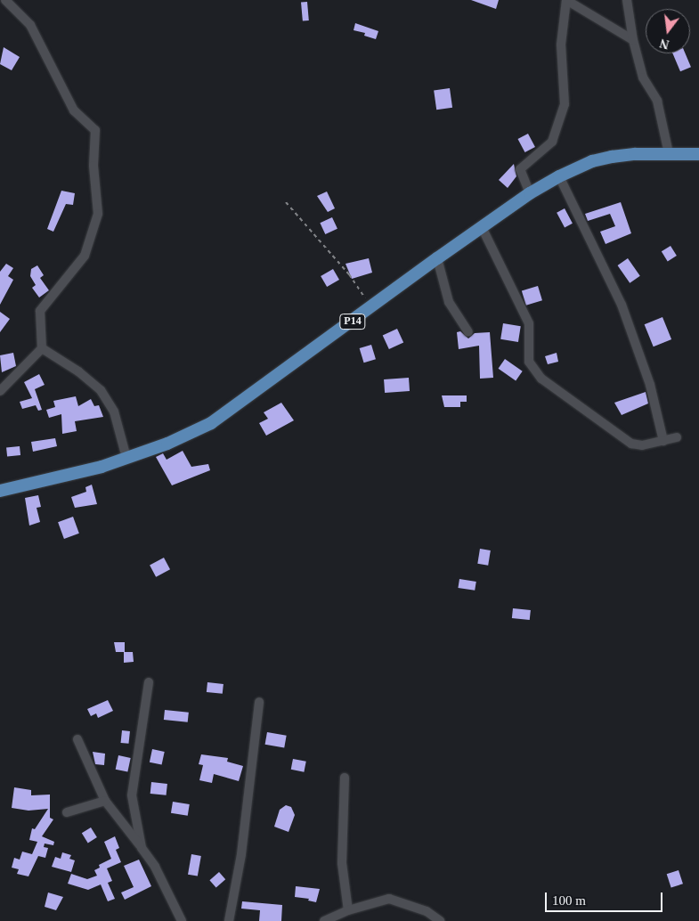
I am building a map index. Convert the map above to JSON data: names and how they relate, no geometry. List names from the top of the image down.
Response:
{
  "streets": {
    "main road": ["P14"]
  },
  "scale_bar": "100 m",
  "north": "bottom"
}
